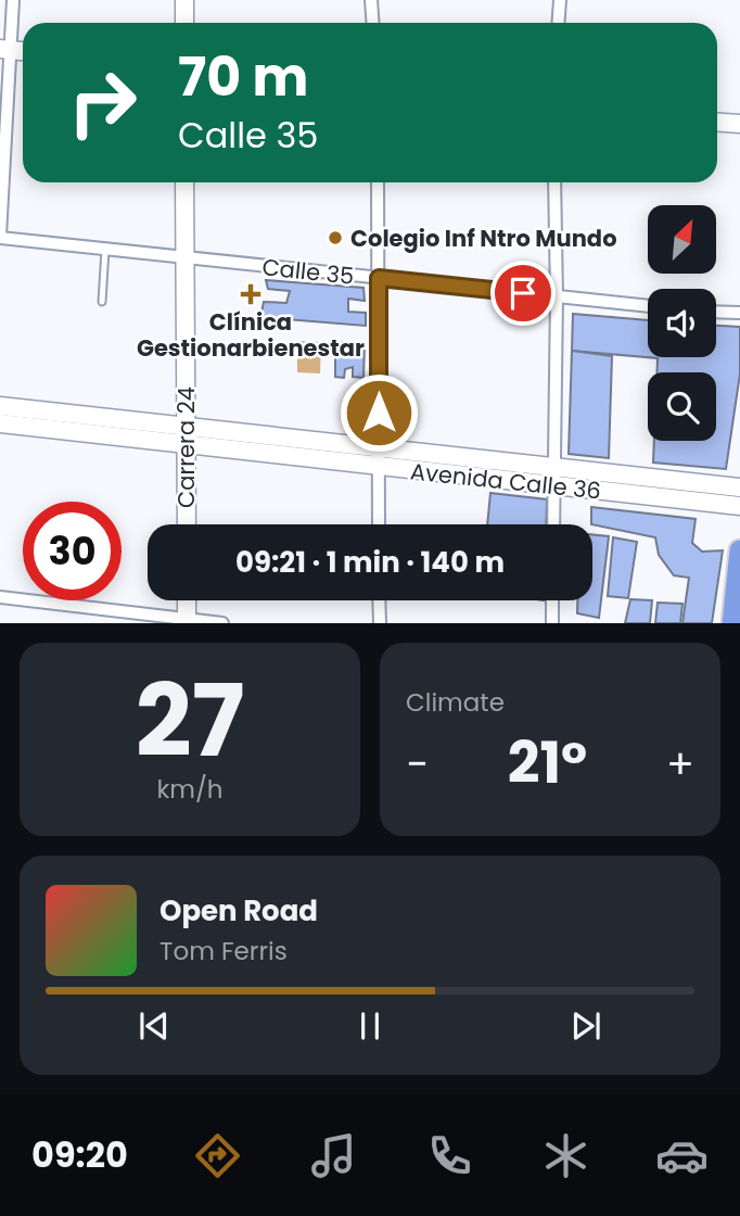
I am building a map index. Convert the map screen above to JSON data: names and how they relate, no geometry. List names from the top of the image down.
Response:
{
  "streets": {
    "main road": ["Carrera 24", "Avenida Calle 36"],
    "street": ["Calle 35"]
  },
  "crossings": [
    ["Calle 35", "Carrera 24"],
    ["Carrera 24", "Avenida Calle 36"]
  ],
  "places": {
    "other": ["Colegio Inf Ntro Mundo"],
    "health": ["Clínica Gestionarbienestar"]
  },
  "north": "top right",
  "page": {
    "turn": ["70 m", "Calle 35"],
    "limit": "30",
    "trip": "09:21 · 1 min · 140 m",
    "tile": [
      ["27", "km/h"],
      "Climate"
    ],
    "heat": ["−", "21°", "+"],
    "song": ["Open Road", "Tom Ferris"],
    "tabs": "09:20"
  }
}
